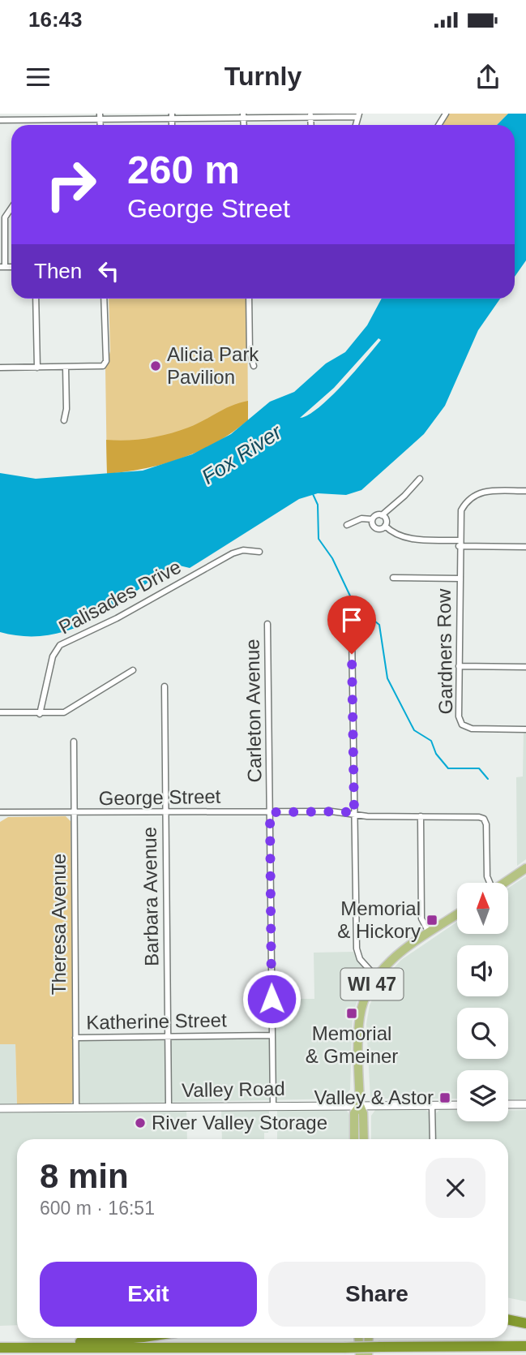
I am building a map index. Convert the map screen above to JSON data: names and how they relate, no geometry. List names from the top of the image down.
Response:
{
  "streets": {
    "main road": ["WI 47", "Valley Road"],
    "street": [
      "Palisades Drive",
      "Gardners Row",
      "Carleton Avenue",
      "George Street",
      "Barbara Avenue",
      "Theresa Avenue",
      "Katherine Street"
    ]
  },
  "crossings": [
    ["Carleton Avenue", "George Street"],
    ["Carleton Avenue", "Katherine Street"],
    ["Carleton Avenue", "Valley Road"],
    ["George Street", "Barbara Avenue"],
    ["George Street", "Theresa Avenue"],
    ["Barbara Avenue", "Katherine Street"],
    ["Barbara Avenue", "Valley Road"],
    ["Theresa Avenue", "Katherine Street"],
    ["Theresa Avenue", "Valley Road"],
    ["WI 47", "Valley Road"]
  ],
  "water": ["Fox River"],
  "places": {
    "other": ["Alicia Park Pavilion", "River Valley Storage"],
    "transit": ["Memorial & Hickory", "Memorial & Gmeiner", "Valley & Astor"]
  },
  "north": "top",
  "page": {
    "status": "16:43",
    "header": "Turnly",
    "turn": ["260 m", "George Street"],
    "then": "Then",
    "heading": ["8 min", "600 m · 16:51"],
    "buttons": ["Exit", "Share"]
  }
}
